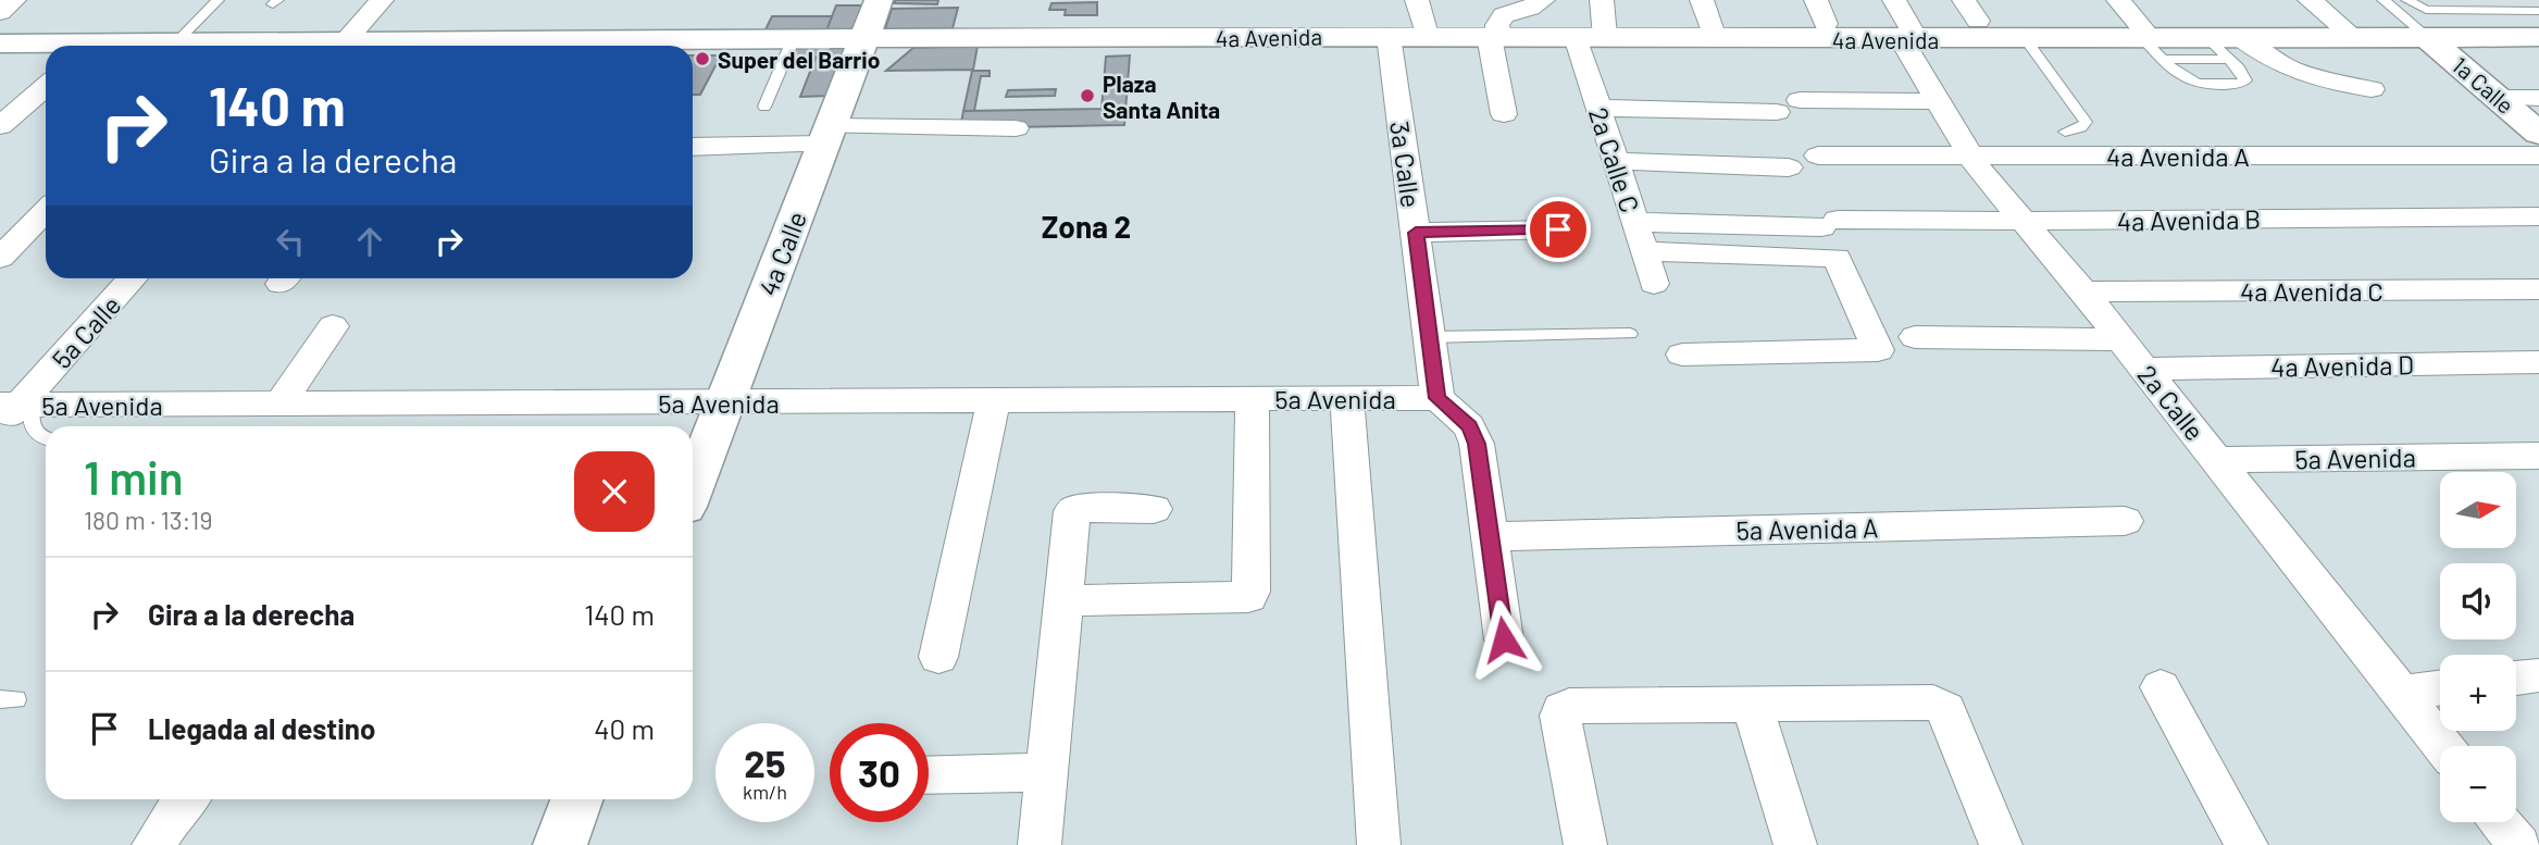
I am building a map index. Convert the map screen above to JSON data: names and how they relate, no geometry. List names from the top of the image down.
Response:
{
  "streets": {
    "main road": ["4a Avenida", "1a Calle", "4a Calle"],
    "street": [
      "4a Avenida A",
      "2a Calle C",
      "3a Calle",
      "4a Avenida B",
      "4a Avenida C",
      "5a Calle",
      "4a Avenida D",
      "5a Avenida",
      "2a Calle",
      "5a Avenida A"
    ]
  },
  "crossings": [
    ["4a Avenida", "1a Calle"],
    ["4a Avenida", "2a Calle C"],
    ["4a Avenida", "3a Calle"],
    ["4a Avenida", "4a Calle"],
    ["4a Avenida", "2a Calle"],
    ["4a Avenida A", "2a Calle"],
    ["2a Calle C", "4a Avenida B"],
    ["3a Calle", "5a Avenida"],
    ["4a Avenida B", "2a Calle"],
    ["4a Calle", "5a Avenida"],
    ["4a Avenida C", "2a Calle"],
    ["5a Calle", "5a Avenida"],
    ["4a Avenida D", "2a Calle"],
    ["5a Avenida", "2a Calle"]
  ],
  "districts": ["Zona 2"],
  "places": ["Super del Barrio", "Plaza Santa Anita"],
  "north": "right",
  "page": {
    "turn": ["140 m", "Gira a la derecha"],
    "heading": ["1 min", "180 m · 13:19"],
    "map_buttons": ["+", "−"],
    "list": [
      {
        "name": "Gira a la derecha",
        "value": "140 m"
      },
      {
        "name": "Llegada al destino",
        "value": "40 m"
      }
    ],
    "speed": "25 km/h",
    "limit": "30"
  }
}
